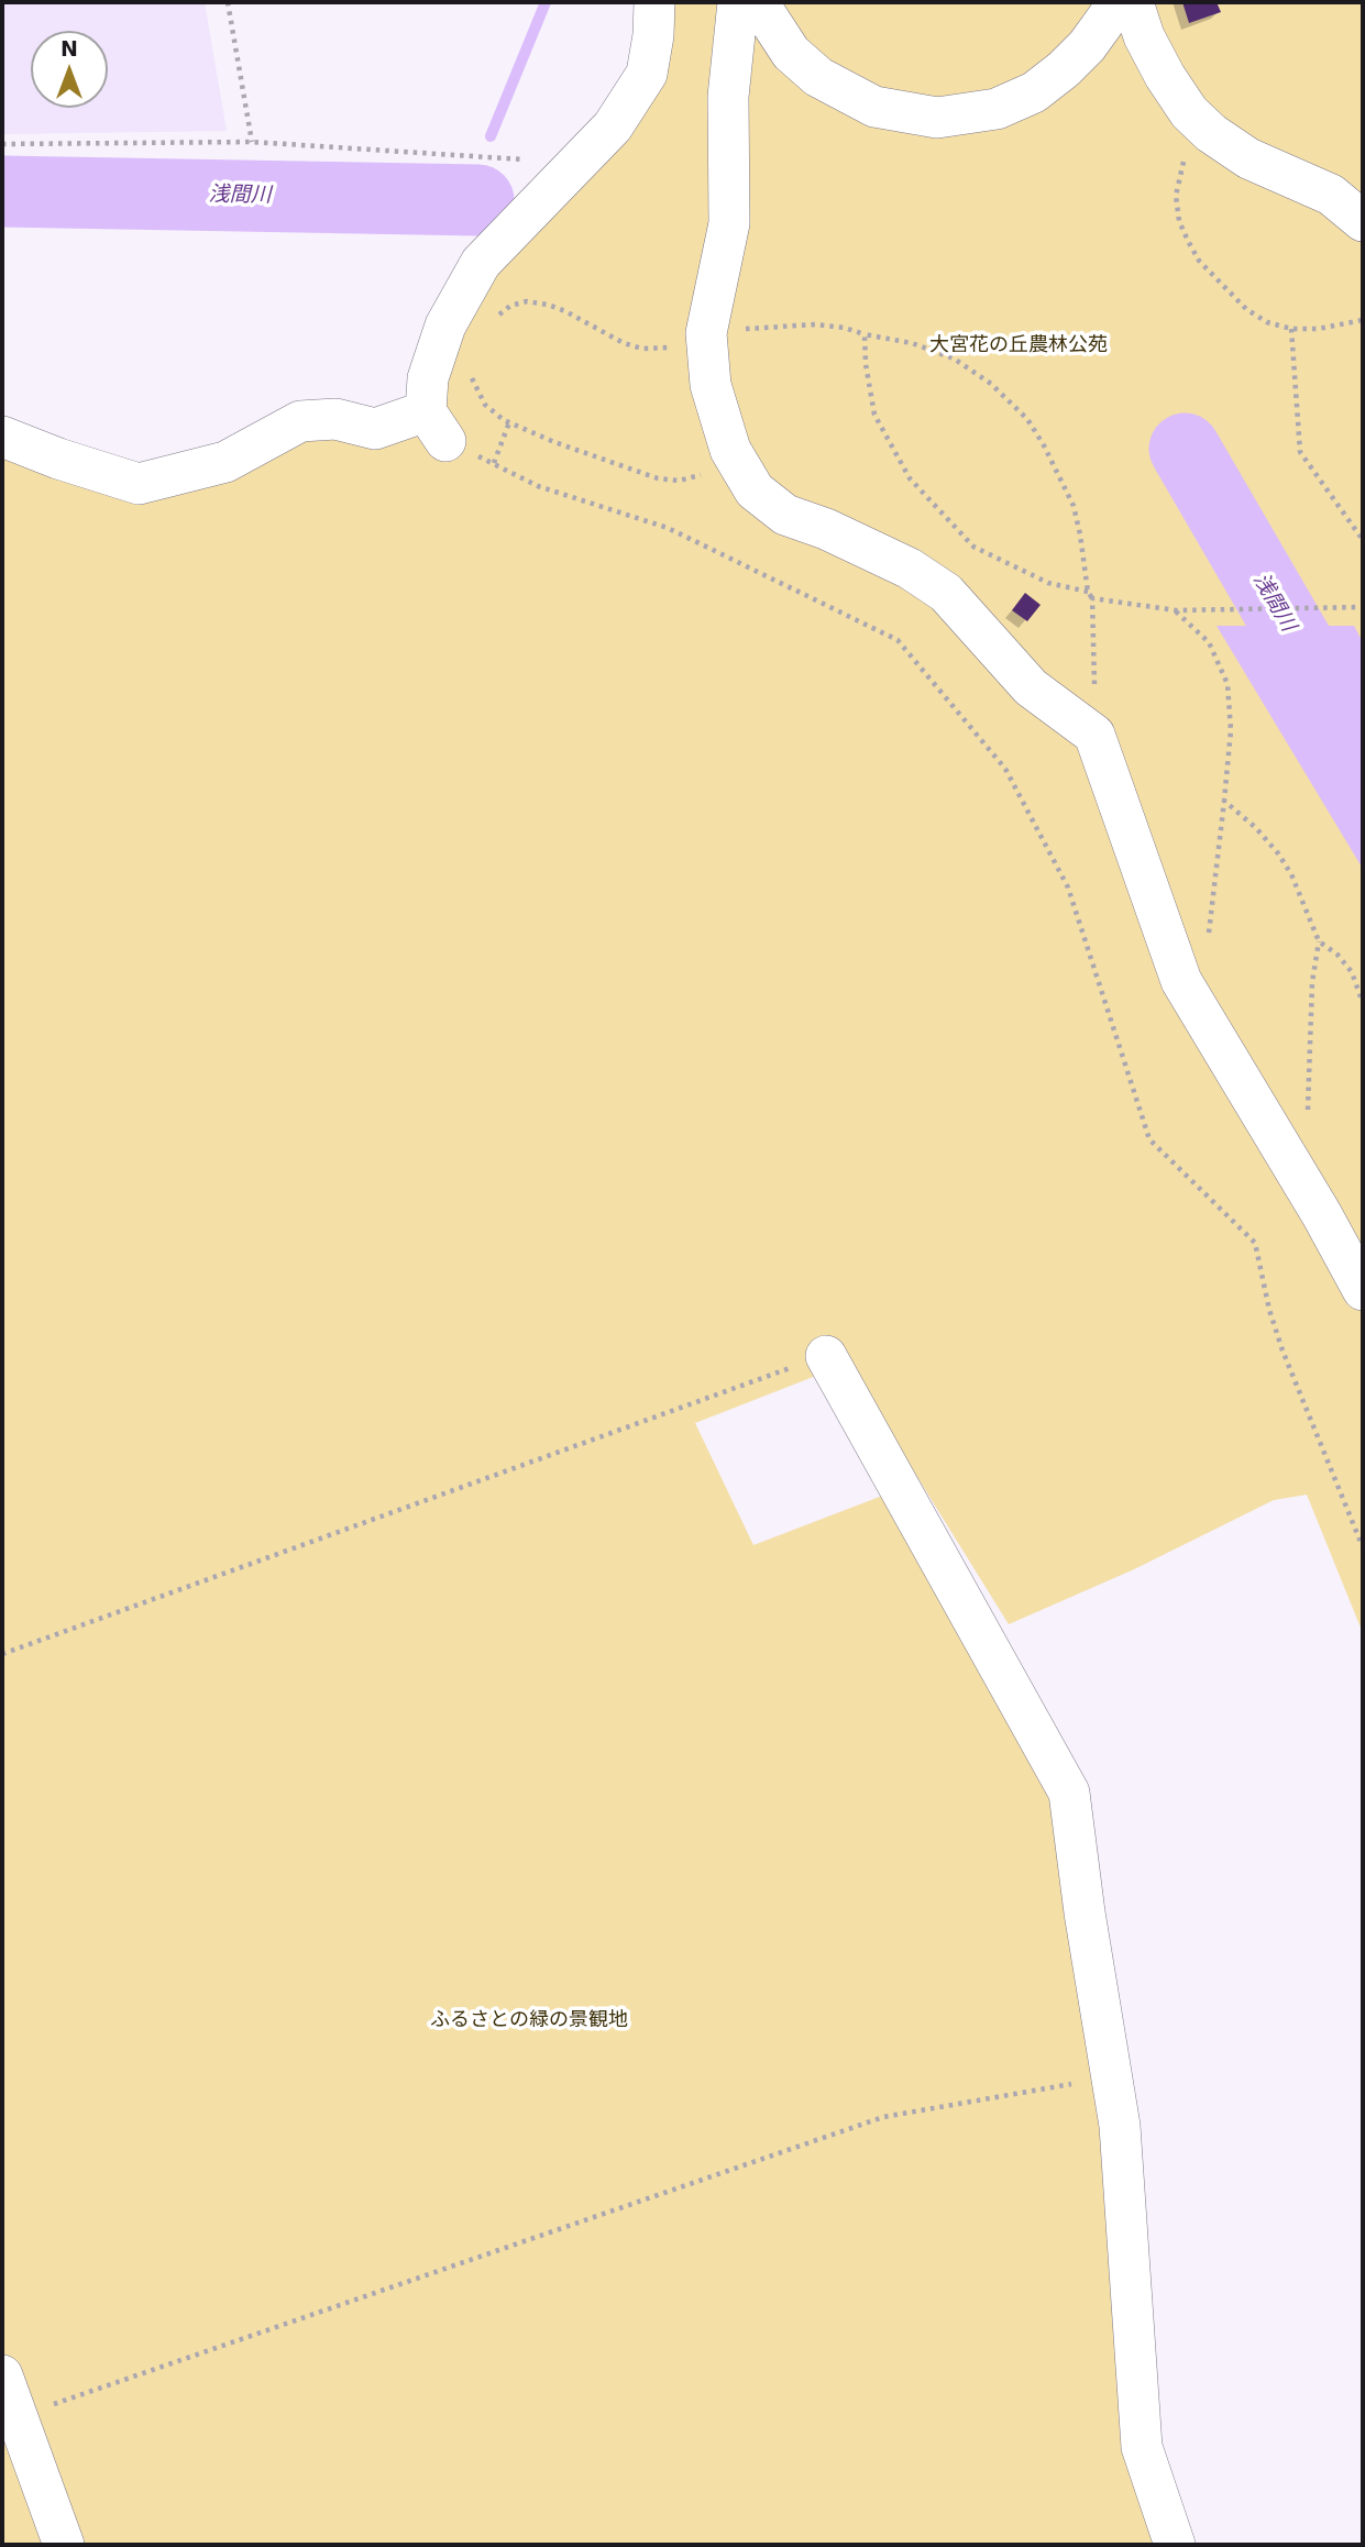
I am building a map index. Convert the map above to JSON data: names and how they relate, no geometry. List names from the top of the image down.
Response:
{
  "water": ["浅間川"],
  "parks": ["大宮花の丘農林公苑", "ふるさとの緑の景観地"],
  "north": "top"
}
